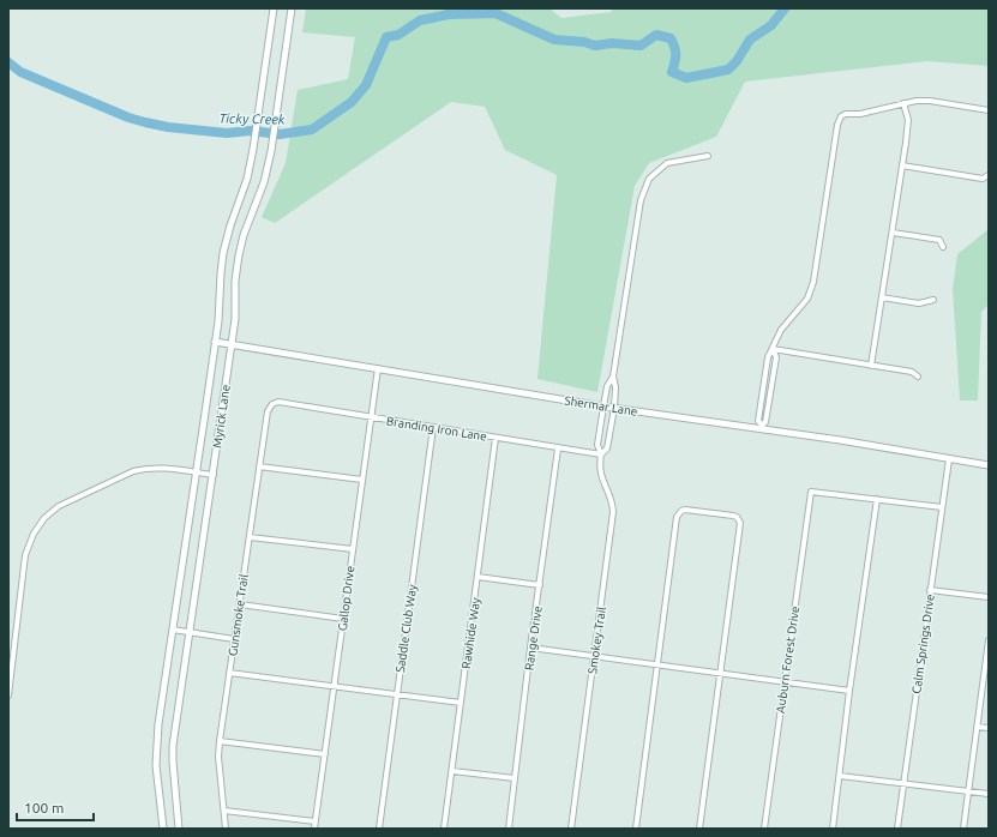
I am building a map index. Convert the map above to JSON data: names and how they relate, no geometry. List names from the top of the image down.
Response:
{
  "streets": {
    "street": [
      "Shermar Lane",
      "Myrick Lane",
      "Branding Iron Lane",
      "Gallop Drive",
      "Gunsmoke Trail",
      "Saddle Club Way",
      "Rawhide Way",
      "Range Drive",
      "Smokey Trail",
      "Calm Springs Drive",
      "Auburn Forest Drive"
    ]
  },
  "crossings": [
    ["Shermar Lane", "Myrick Lane"],
    ["Shermar Lane", "Gallop Drive"],
    ["Shermar Lane", "Smokey Trail"],
    ["Shermar Lane", "Calm Springs Drive"],
    ["Branding Iron Lane", "Gallop Drive"],
    ["Branding Iron Lane", "Gunsmoke Trail"],
    ["Branding Iron Lane", "Saddle Club Way"],
    ["Branding Iron Lane", "Rawhide Way"],
    ["Branding Iron Lane", "Range Drive"],
    ["Branding Iron Lane", "Smokey Trail"]
  ],
  "water": ["Ticky Creek"],
  "scale_bar": "100 m"
}
